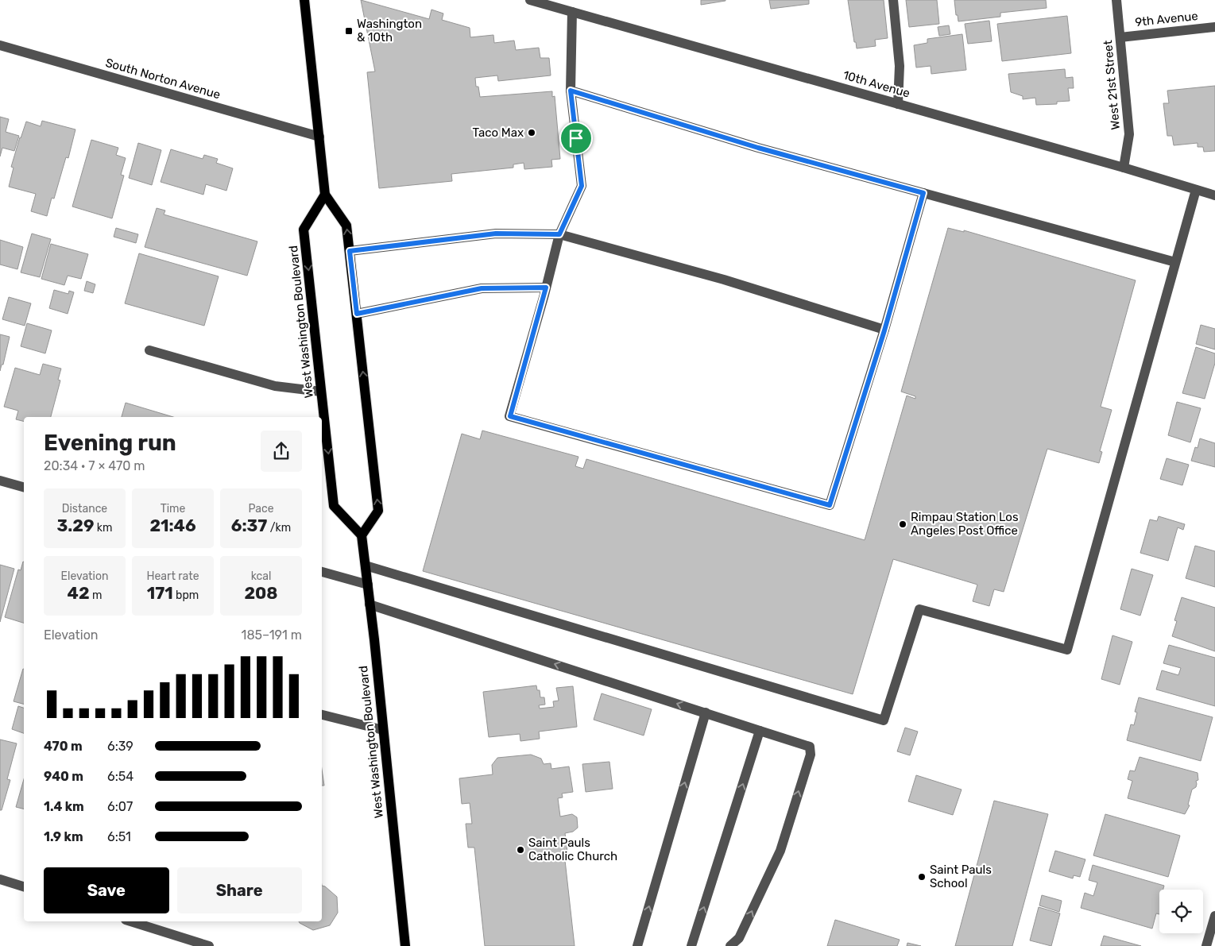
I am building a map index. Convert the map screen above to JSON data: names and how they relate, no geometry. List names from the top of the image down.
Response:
{
  "streets": {
    "main road": ["West Washington Boulevard"],
    "street": [
      "9th Avenue",
      "South Norton Avenue",
      "10th Avenue",
      "West 21st Street"
    ]
  },
  "crossings": [
    ["9th Avenue", "West 21st Street"],
    ["10th Avenue", "West 21st Street"]
  ],
  "places": {
    "transit": ["Washington & 10th"],
    "other": [
      "Taco Max",
      "Rimpau Station Los Angeles Post Office",
      "Saint Pauls Catholic Church",
      "Saint Pauls School"
    ]
  },
  "page": {
    "heading": ["Evening run", "20:34 · 7 × 470 m"],
    "stats": [
      ["Distance", "3.29 km"],
      ["Time", "21:46"],
      ["Pace", "6:37 /km"],
      ["Elevation", "42 m"],
      ["Heart rate", "171 bpm"],
      ["kcal", "208"]
    ],
    "chart": ["Elevation", "185–191 m"],
    "list": [
      {
        "name": "470 m",
        "note": "6:39"
      },
      {
        "name": "940 m",
        "note": "6:54"
      },
      {
        "name": "1.4 km",
        "note": "6:07"
      },
      {
        "name": "1.9 km",
        "note": "6:51"
      }
    ],
    "buttons": ["Save", "Share"]
  }
}
